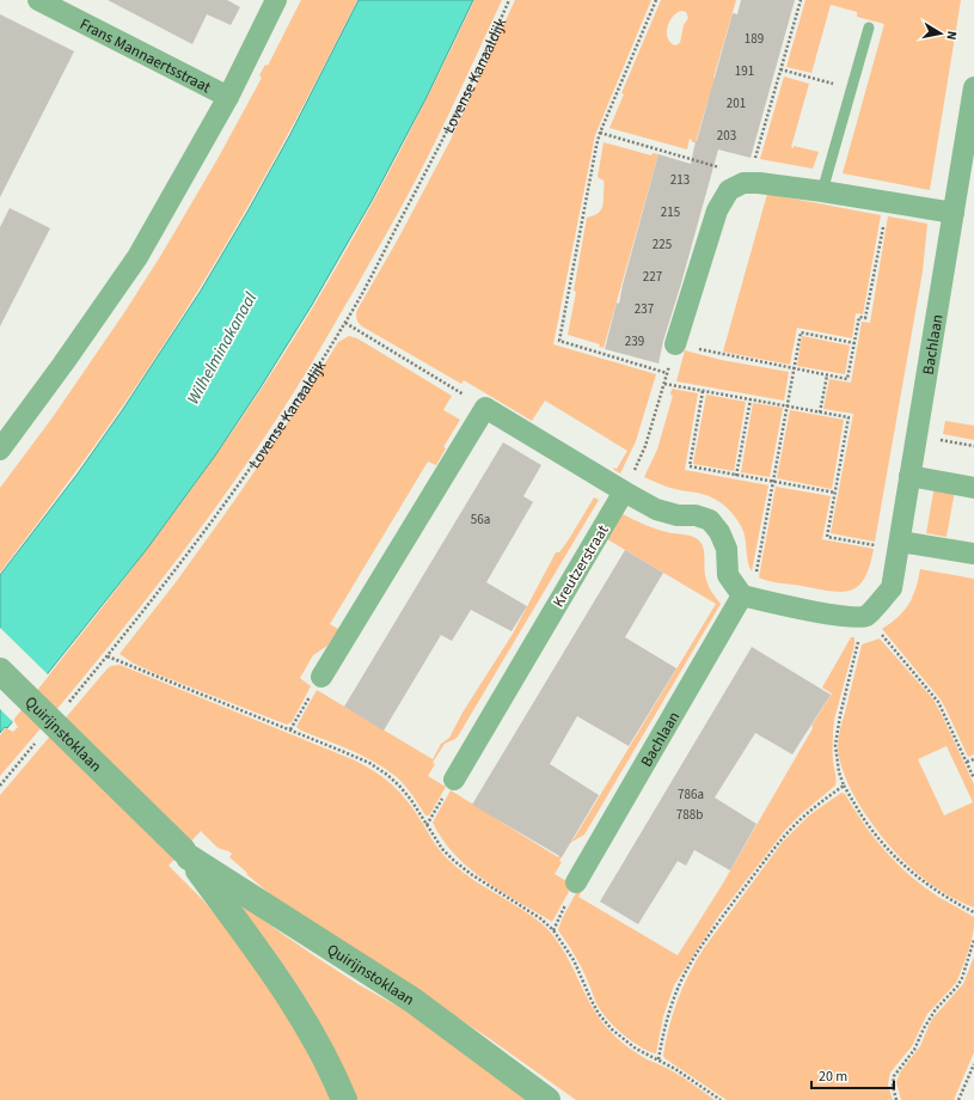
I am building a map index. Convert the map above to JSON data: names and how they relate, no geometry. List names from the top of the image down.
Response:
{
  "streets": {
    "street": [
      "Frans Mannaertsstraat",
      "Bachlaan",
      "Kreutzerstraat",
      "Quirijnstoklaan"
    ],
    "path": ["Lovense Kanaaldijk"]
  },
  "water": ["Wilhelminakanaal"],
  "house_numbers": [
    "189",
    "191",
    "201",
    "203",
    "213",
    "215",
    "225",
    "227",
    "237",
    "239",
    "56a",
    "786a",
    "788b"
  ],
  "scale_bar": "20 m",
  "north": "right"
}
